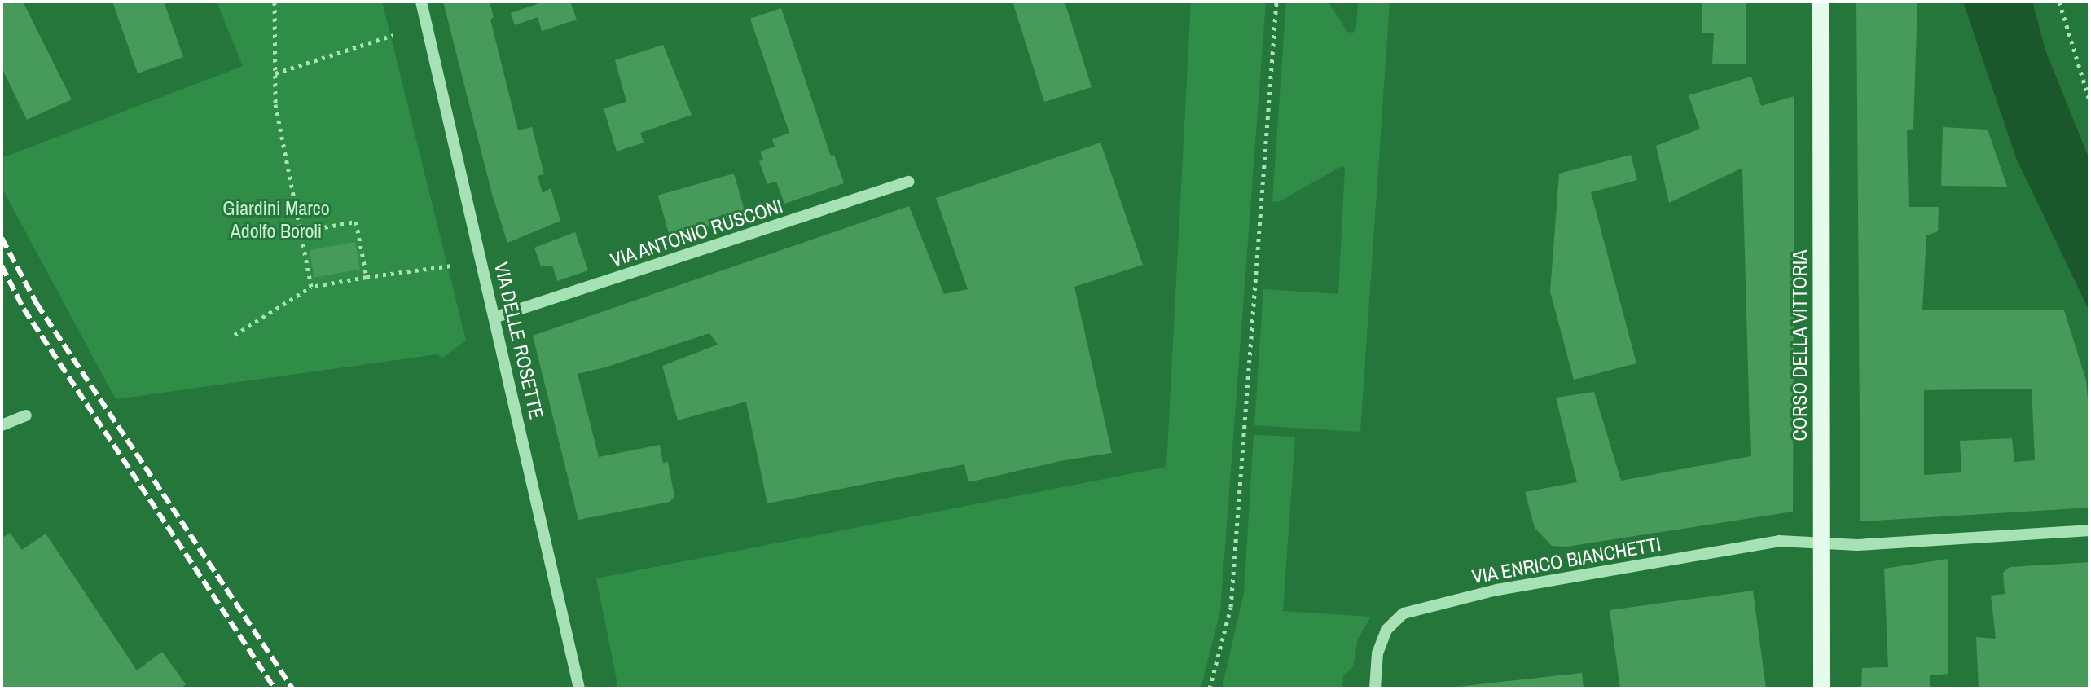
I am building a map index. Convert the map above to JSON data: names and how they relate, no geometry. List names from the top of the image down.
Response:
{
  "streets": {
    "main road": ["CORSO DELLA VITTORIA"],
    "street": ["VIA ANTONIO RUSCONI", "VIA DELLE ROSETTE", "VIA ENRICO BIANCHETTI"]
  },
  "crossings": [
    ["VIA ANTONIO RUSCONI", "VIA DELLE ROSETTE"],
    ["CORSO DELLA VITTORIA", "VIA ENRICO BIANCHETTI"]
  ],
  "parks": ["Giardini Marco Adolfo Boroli"]
}
